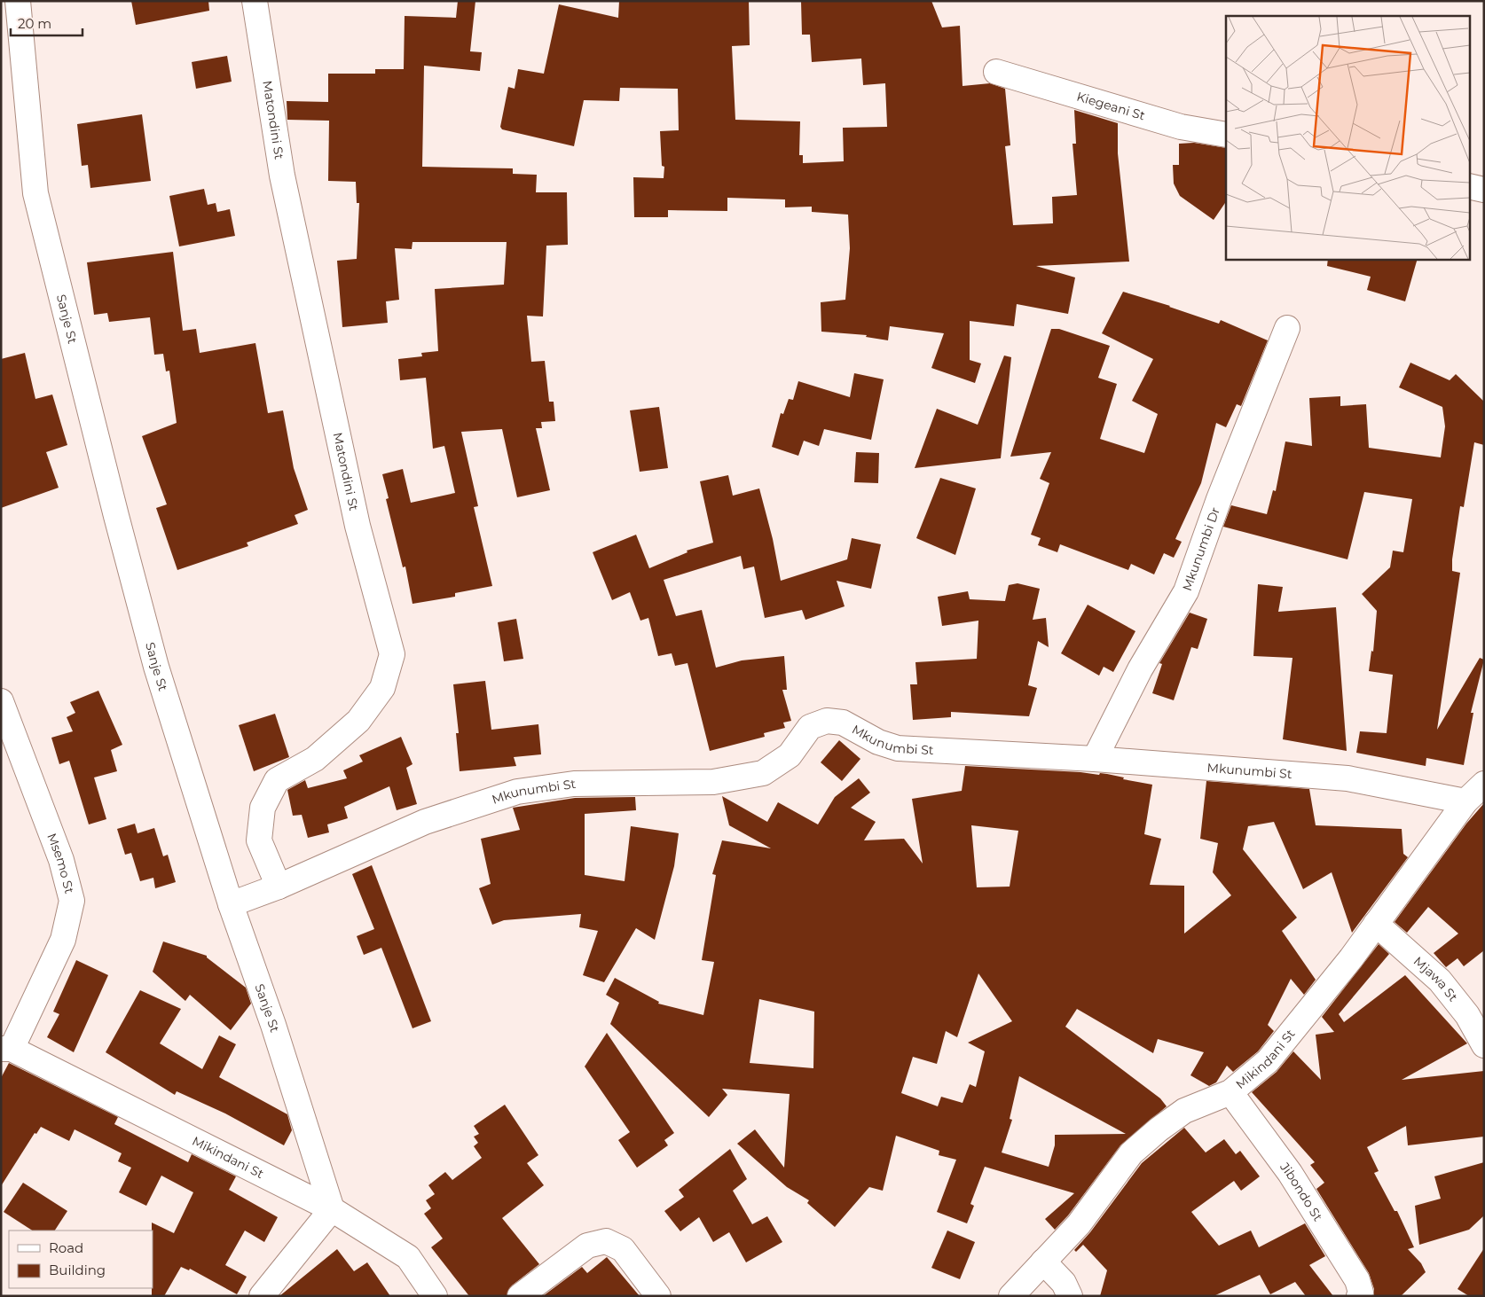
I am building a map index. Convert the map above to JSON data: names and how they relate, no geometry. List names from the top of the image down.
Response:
{
  "streets": {
    "street": [
      "Kiegeani St",
      "Matondini St",
      "Sanje St",
      "Mkunumbi Dr",
      "Mkunumbi St",
      "Msemo St",
      "Mjawa St",
      "Mikindani St",
      "Jibondo St"
    ]
  },
  "crossings": [
    ["Matondini St", "Mkunumbi St"],
    ["Sanje St", "Mkunumbi St"],
    ["Sanje St", "Mikindani St"],
    ["Mkunumbi Dr", "Mkunumbi St"],
    ["Mkunumbi St", "Mikindani St"],
    ["Msemo St", "Mikindani St"],
    ["Mjawa St", "Mikindani St"],
    ["Mikindani St", "Jibondo St"]
  ],
  "legend": ["Road", "Building"],
  "scale_bar": "20 m"
}
